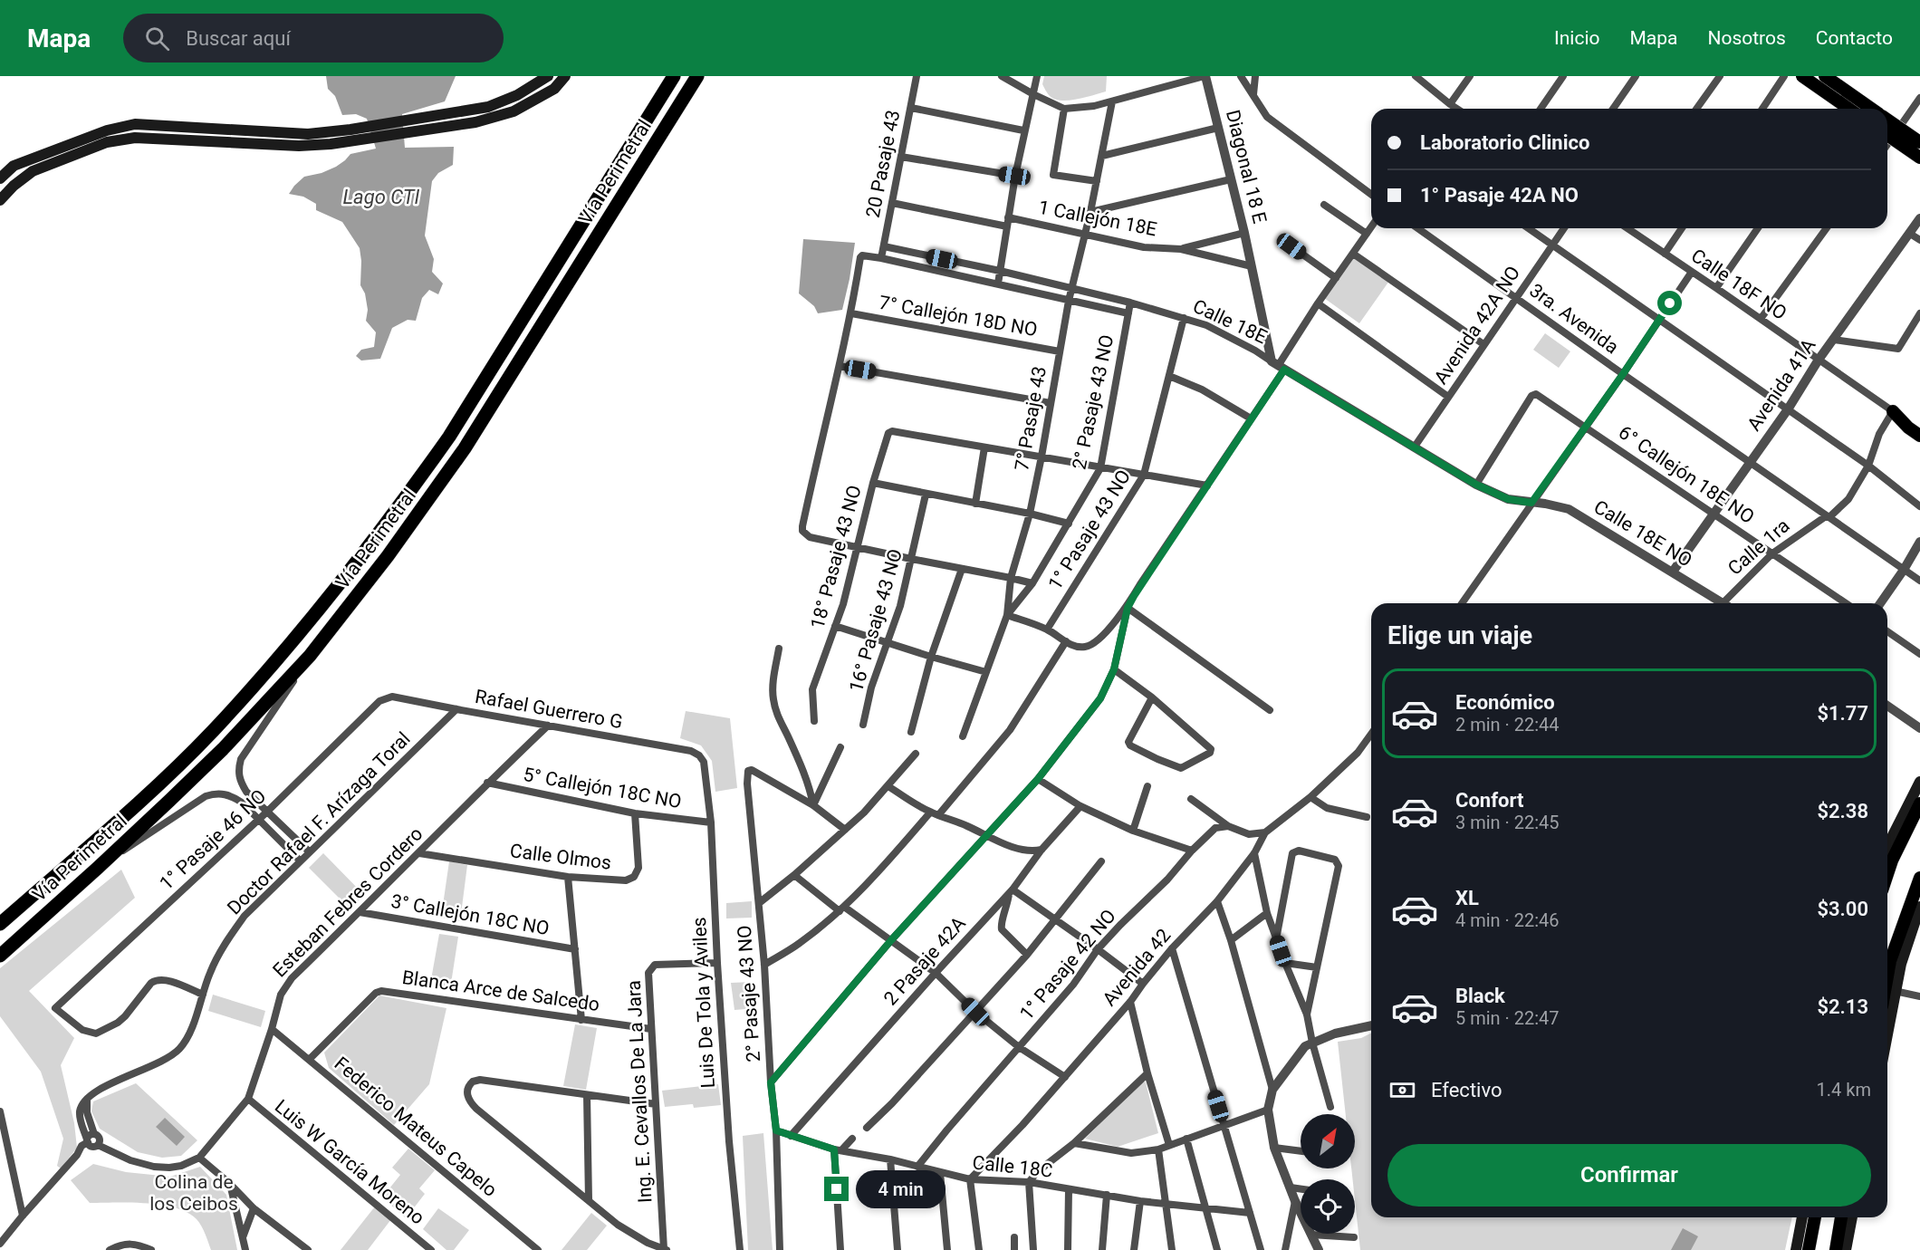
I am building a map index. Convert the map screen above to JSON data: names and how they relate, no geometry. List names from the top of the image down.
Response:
{
  "streets": {
    "highway": ["Vía Perimetral"],
    "street": [
      "20 Pasaje 43",
      "Diagonal 18 E",
      "1 Callejón 18E",
      "Calle 18F NO",
      "7° Callejón 18D NO",
      "3ra. Avenida",
      "Calle 18E",
      "Avenida 42A NO",
      "Avenida 41A",
      "2° Pasaje 43 NO",
      "7° Pasaje 43",
      "6° Callejón 18E NO",
      "1° Pasaje 43 NO",
      "Calle 18E NO",
      "Calle 1ra",
      "18° Pasaje 43 NO",
      "16° Pasaje 43 NO",
      "Rafael Guerrero G",
      "5° Callejón 18C NO",
      "Doctor Rafael F. Arízaga Toral",
      "1° Pasaje 46 NO",
      "Calle Olmos",
      "Esteban Febres Cordero",
      "3° Callejón 18C NO",
      "2 Pasaje 42A",
      "1° Pasaje 42 NO",
      "Avenida 42",
      "Blanca Arce de Salcedo",
      "Luis De Tola y Aviles",
      "Ing. E. Cevallos De La Jara",
      "Federico Mateus Capelo",
      "Luis W García Moreno",
      "Calle 18C"
    ]
  },
  "crossings": [
    ["20 Pasaje 43", "Calle 18E"],
    ["Diagonal 18 E", "1 Callejón 18E"],
    ["Diagonal 18 E", "Calle 18E"],
    ["1 Callejón 18E", "7° Pasaje 43"],
    ["Calle 18F NO", "Avenida 41A"],
    ["Calle 18F NO", "Calle 1ra"],
    ["7° Callejón 18D NO", "7° Pasaje 43"],
    ["3ra. Avenida", "Avenida 42A NO"],
    ["3ra. Avenida", "Avenida 41A"],
    ["3ra. Avenida", "Calle 1ra"],
    ["Calle 18E", "Avenida 42A NO"],
    ["Calle 18E", "2° Pasaje 43 NO"],
    ["Calle 18E", "7° Pasaje 43"],
    ["Calle 18E", "6° Callejón 18E NO"],
    ["Calle 18E", "1° Pasaje 43 NO"],
    ["Calle 18E", "Calle 18E NO"],
    ["Avenida 41A", "6° Callejón 18E NO"],
    ["Avenida 41A", "Calle 18E NO"],
    ["2° Pasaje 43 NO", "7° Pasaje 43"],
    ["2° Pasaje 43 NO", "Calle 18C"],
    ["6° Callejón 18E NO", "Calle 1ra"],
    ["Rafael Guerrero G", "Doctor Rafael F. Arízaga Toral"],
    ["Rafael Guerrero G", "1° Pasaje 46 NO"],
    ["Rafael Guerrero G", "Esteban Febres Cordero"],
    ["Rafael Guerrero G", "Luis De Tola y Aviles"],
    ["5° Callejón 18C NO", "Calle Olmos"],
    ["5° Callejón 18C NO", "Esteban Febres Cordero"],
    ["5° Callejón 18C NO", "Luis De Tola y Aviles"],
    ["Doctor Rafael F. Arízaga Toral", "1° Pasaje 46 NO"],
    ["Calle Olmos", "Esteban Febres Cordero"],
    ["Esteban Febres Cordero", "3° Callejón 18C NO"],
    ["Esteban Febres Cordero", "Federico Mateus Capelo"],
    ["Esteban Febres Cordero", "Luis W García Moreno"],
    ["2 Pasaje 42A", "Calle 18C"],
    ["1° Pasaje 42 NO", "Calle 18C"],
    ["Avenida 42", "Calle 18C"],
    ["Blanca Arce de Salcedo", "Ing. E. Cevallos De La Jara"],
    ["Blanca Arce de Salcedo", "Federico Mateus Capelo"],
    ["Luis De Tola y Aviles", "Ing. E. Cevallos De La Jara"]
  ],
  "water": ["Lago CTI"],
  "parks": ["Colina de los Ceibos"],
  "north": "top right",
  "page": {
    "header": "Mapa",
    "search": "Buscar aquí",
    "nav": [
      "Inicio",
      "Mapa",
      "Nosotros",
      "Contacto"
    ],
    "banner": ["Laboratorio Clinico", "1° Pasaje 42A NO"],
    "heading": "Elige un viaje",
    "list": [
      {
        "name": "Económico",
        "note": "2 min · 22:44",
        "value": "$1.77"
      },
      {
        "name": "Confort",
        "note": "3 min · 22:45",
        "value": "$2.38"
      },
      {
        "name": "XL",
        "note": "4 min · 22:46",
        "value": "$3.00"
      },
      {
        "name": "Black",
        "note": "5 min · 22:47",
        "value": "$2.13"
      }
    ],
    "pay": ["Efectivo", "1.4 km"],
    "buttons": "Confirmar",
    "bubble": "4 min"
  }
}
